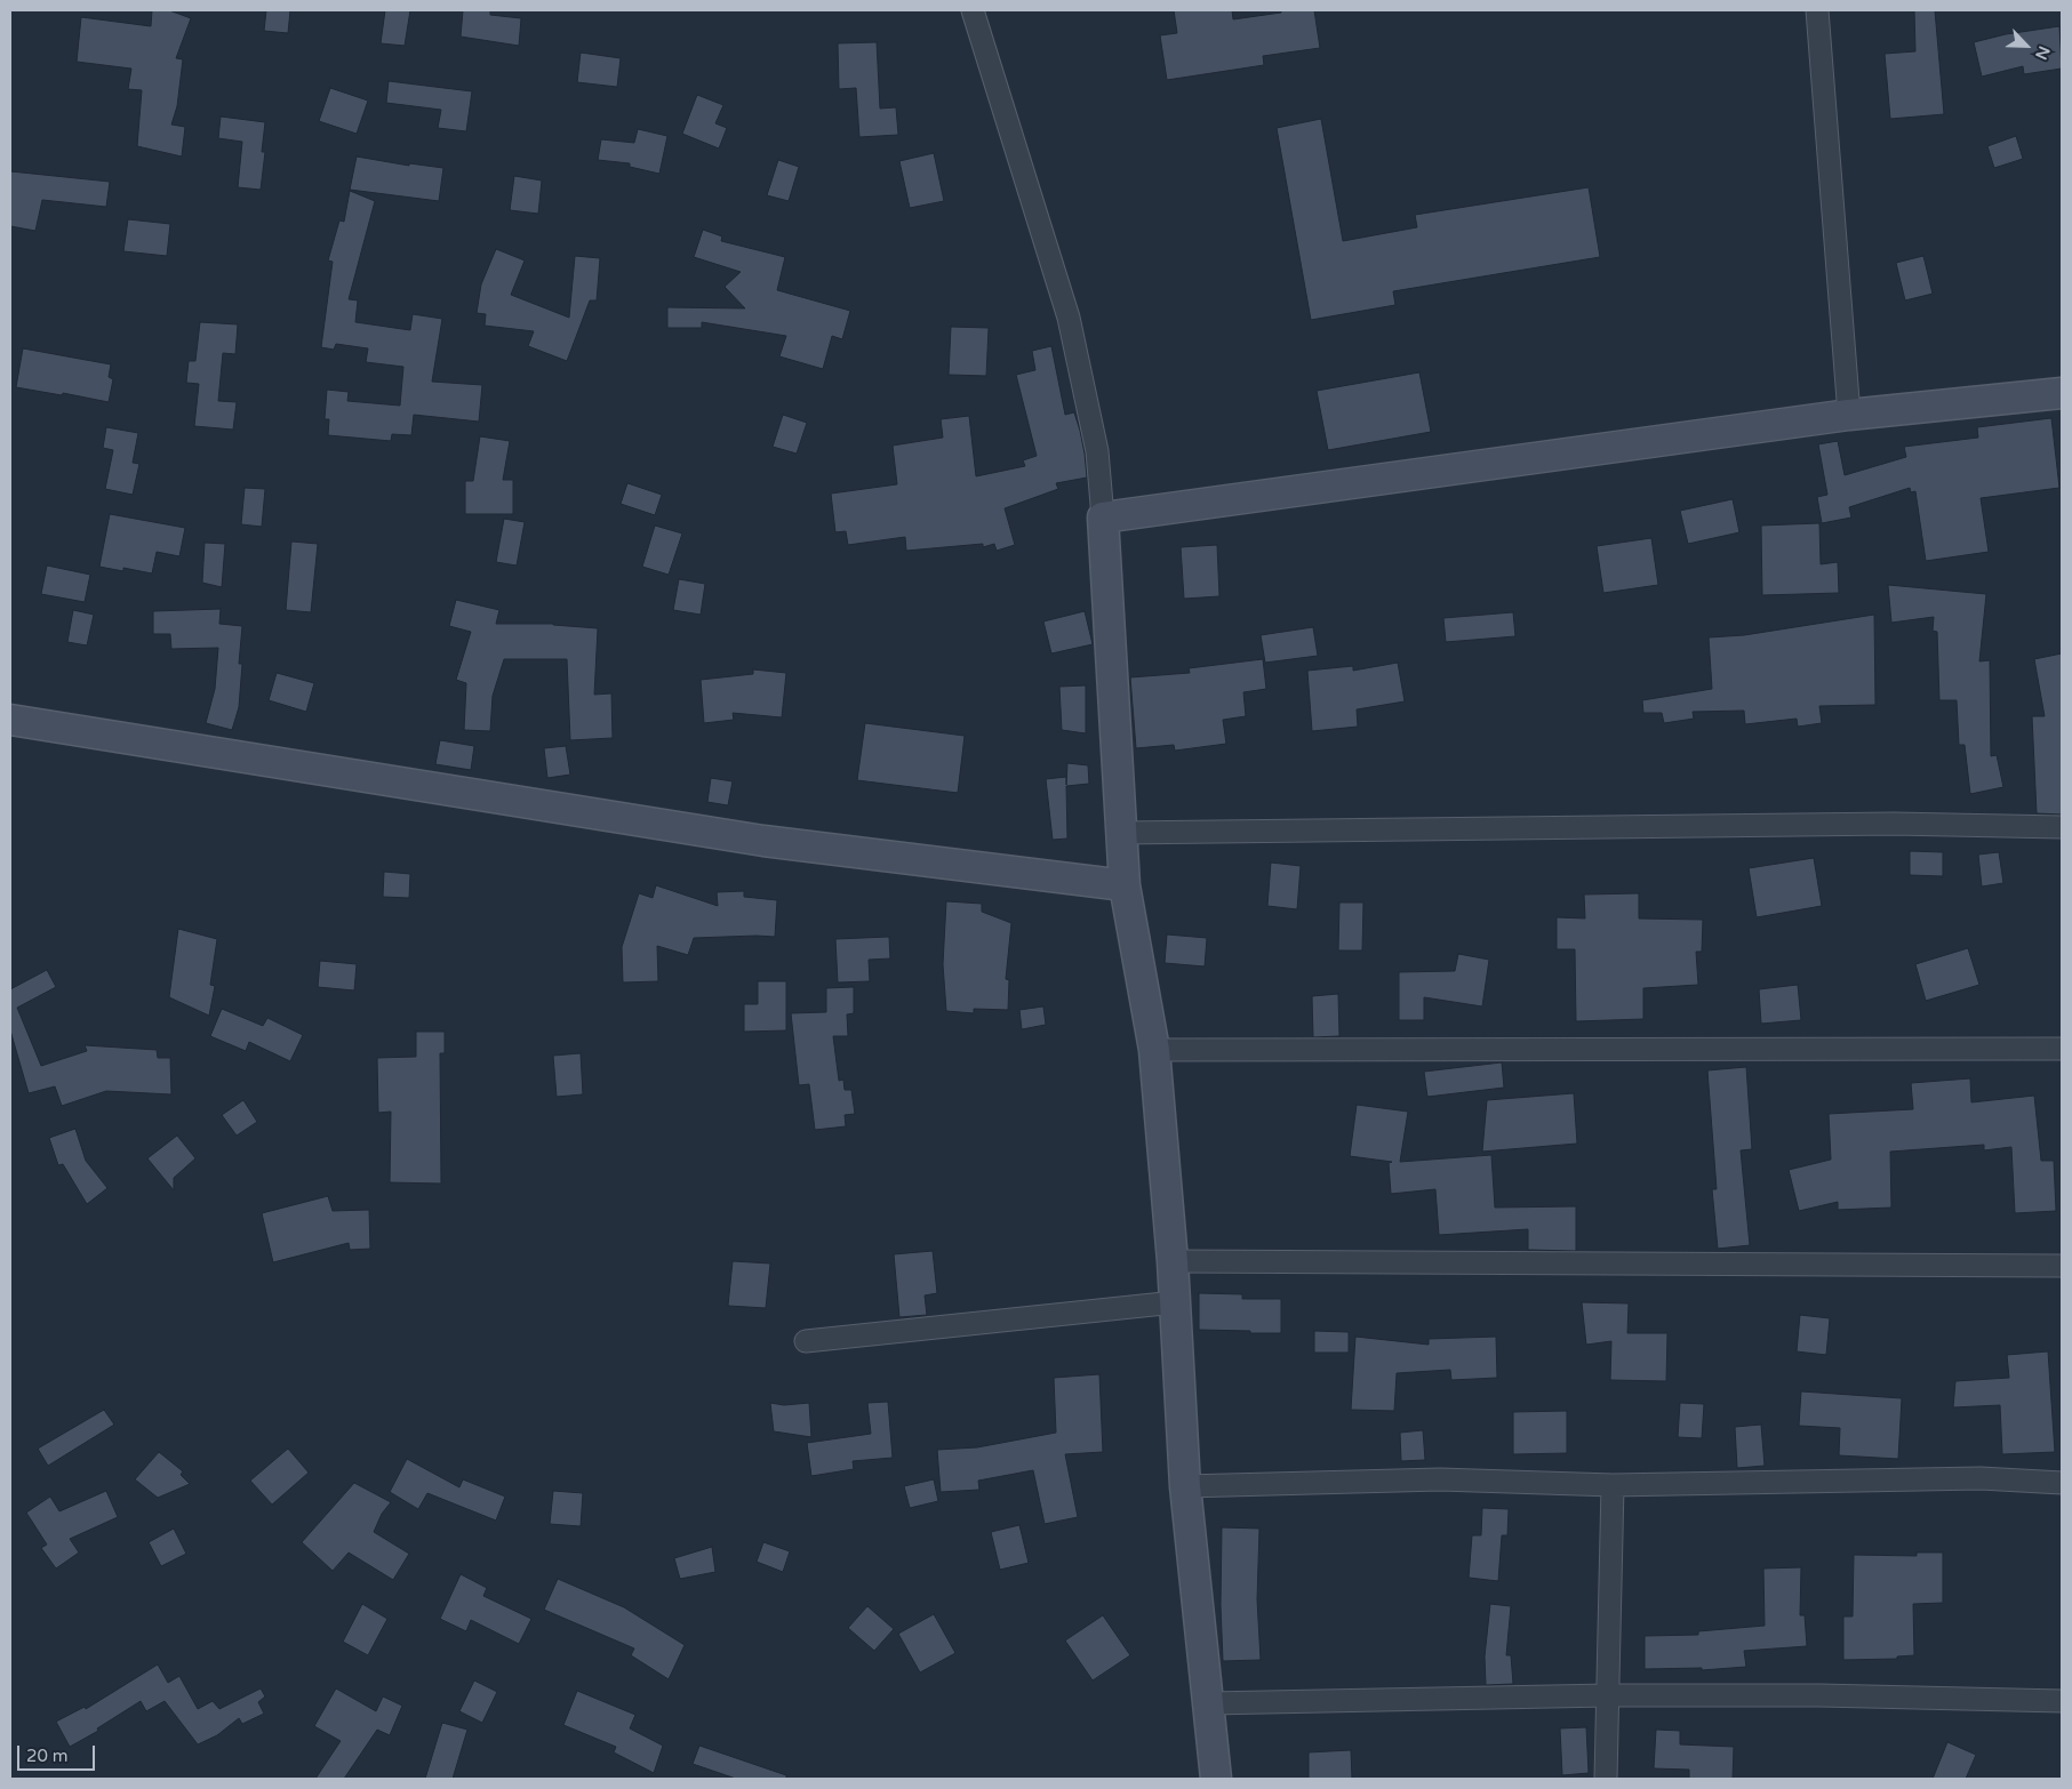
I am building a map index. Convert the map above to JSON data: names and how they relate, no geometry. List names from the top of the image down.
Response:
{
  "scale_bar": "20 m",
  "north": "bottom right"
}
